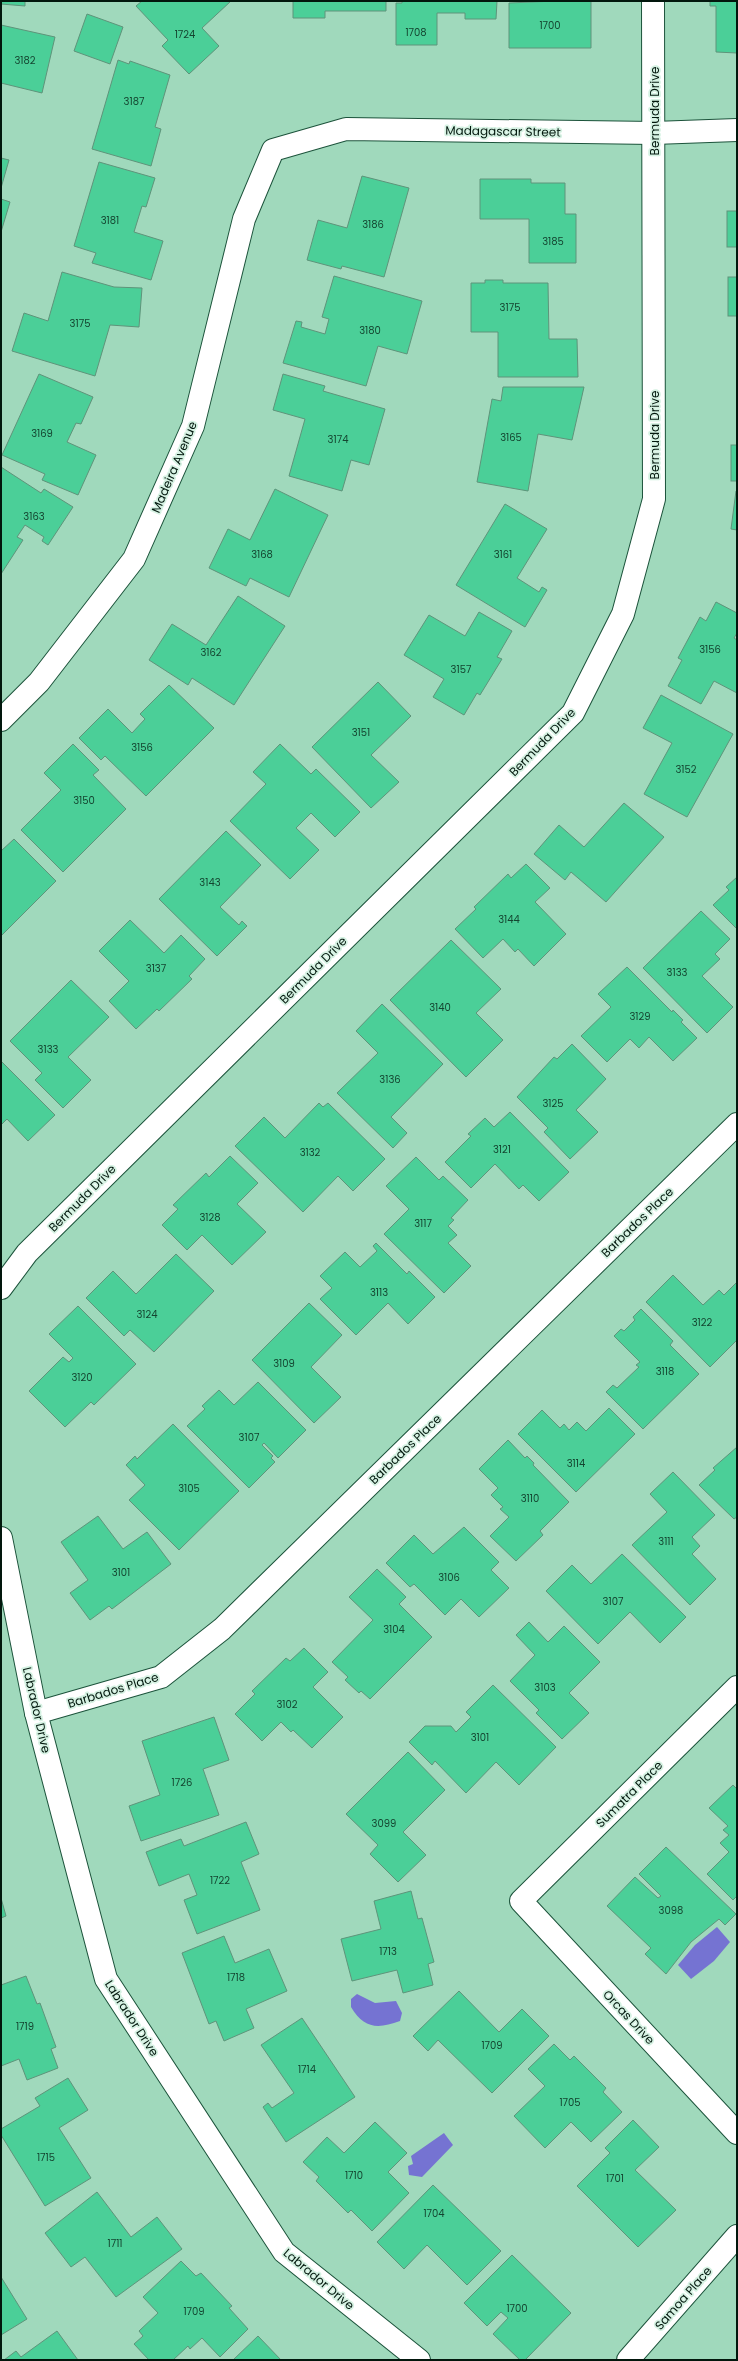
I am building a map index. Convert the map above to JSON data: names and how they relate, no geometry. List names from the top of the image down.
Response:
{
  "streets": {
    "street": [
      "Bermuda Drive",
      "Madagascar Street",
      "Madeira Avenue",
      "Barbados Place",
      "Labrador Drive",
      "Sumatra Place",
      "Orcas Drive",
      "Samoa Place"
    ]
  },
  "crossings": [
    ["Bermuda Drive", "Madagascar Street"],
    ["Madagascar Street", "Madeira Avenue"],
    ["Barbados Place", "Labrador Drive"],
    ["Sumatra Place", "Orcas Drive"]
  ],
  "house_numbers": [
    "1700",
    "1708",
    "1724",
    "3182",
    "3187",
    "3181",
    "3186",
    "3185",
    "3175",
    "3175",
    "3180",
    "3169",
    "3165",
    "3174",
    "3163",
    "3168",
    "3161",
    "3156",
    "3162",
    "3157",
    "3151",
    "3156",
    "3152",
    "3150",
    "3143",
    "3144",
    "3137",
    "3133",
    "3140",
    "3129",
    "3133",
    "3136",
    "3125",
    "3121",
    "3132",
    "3128",
    "3117",
    "3113",
    "3124",
    "3122",
    "3109",
    "3118",
    "3120",
    "3107",
    "3114",
    "3105",
    "3110",
    "3111",
    "3101",
    "3106",
    "3107",
    "3104",
    "3103",
    "3102",
    "3101",
    "1726",
    "3099",
    "1722",
    "3098",
    "1713",
    "1718",
    "1719",
    "1709",
    "1714",
    "1705",
    "1715",
    "1710",
    "1701",
    "1704",
    "1711",
    "1700",
    "1709"
  ]
}
